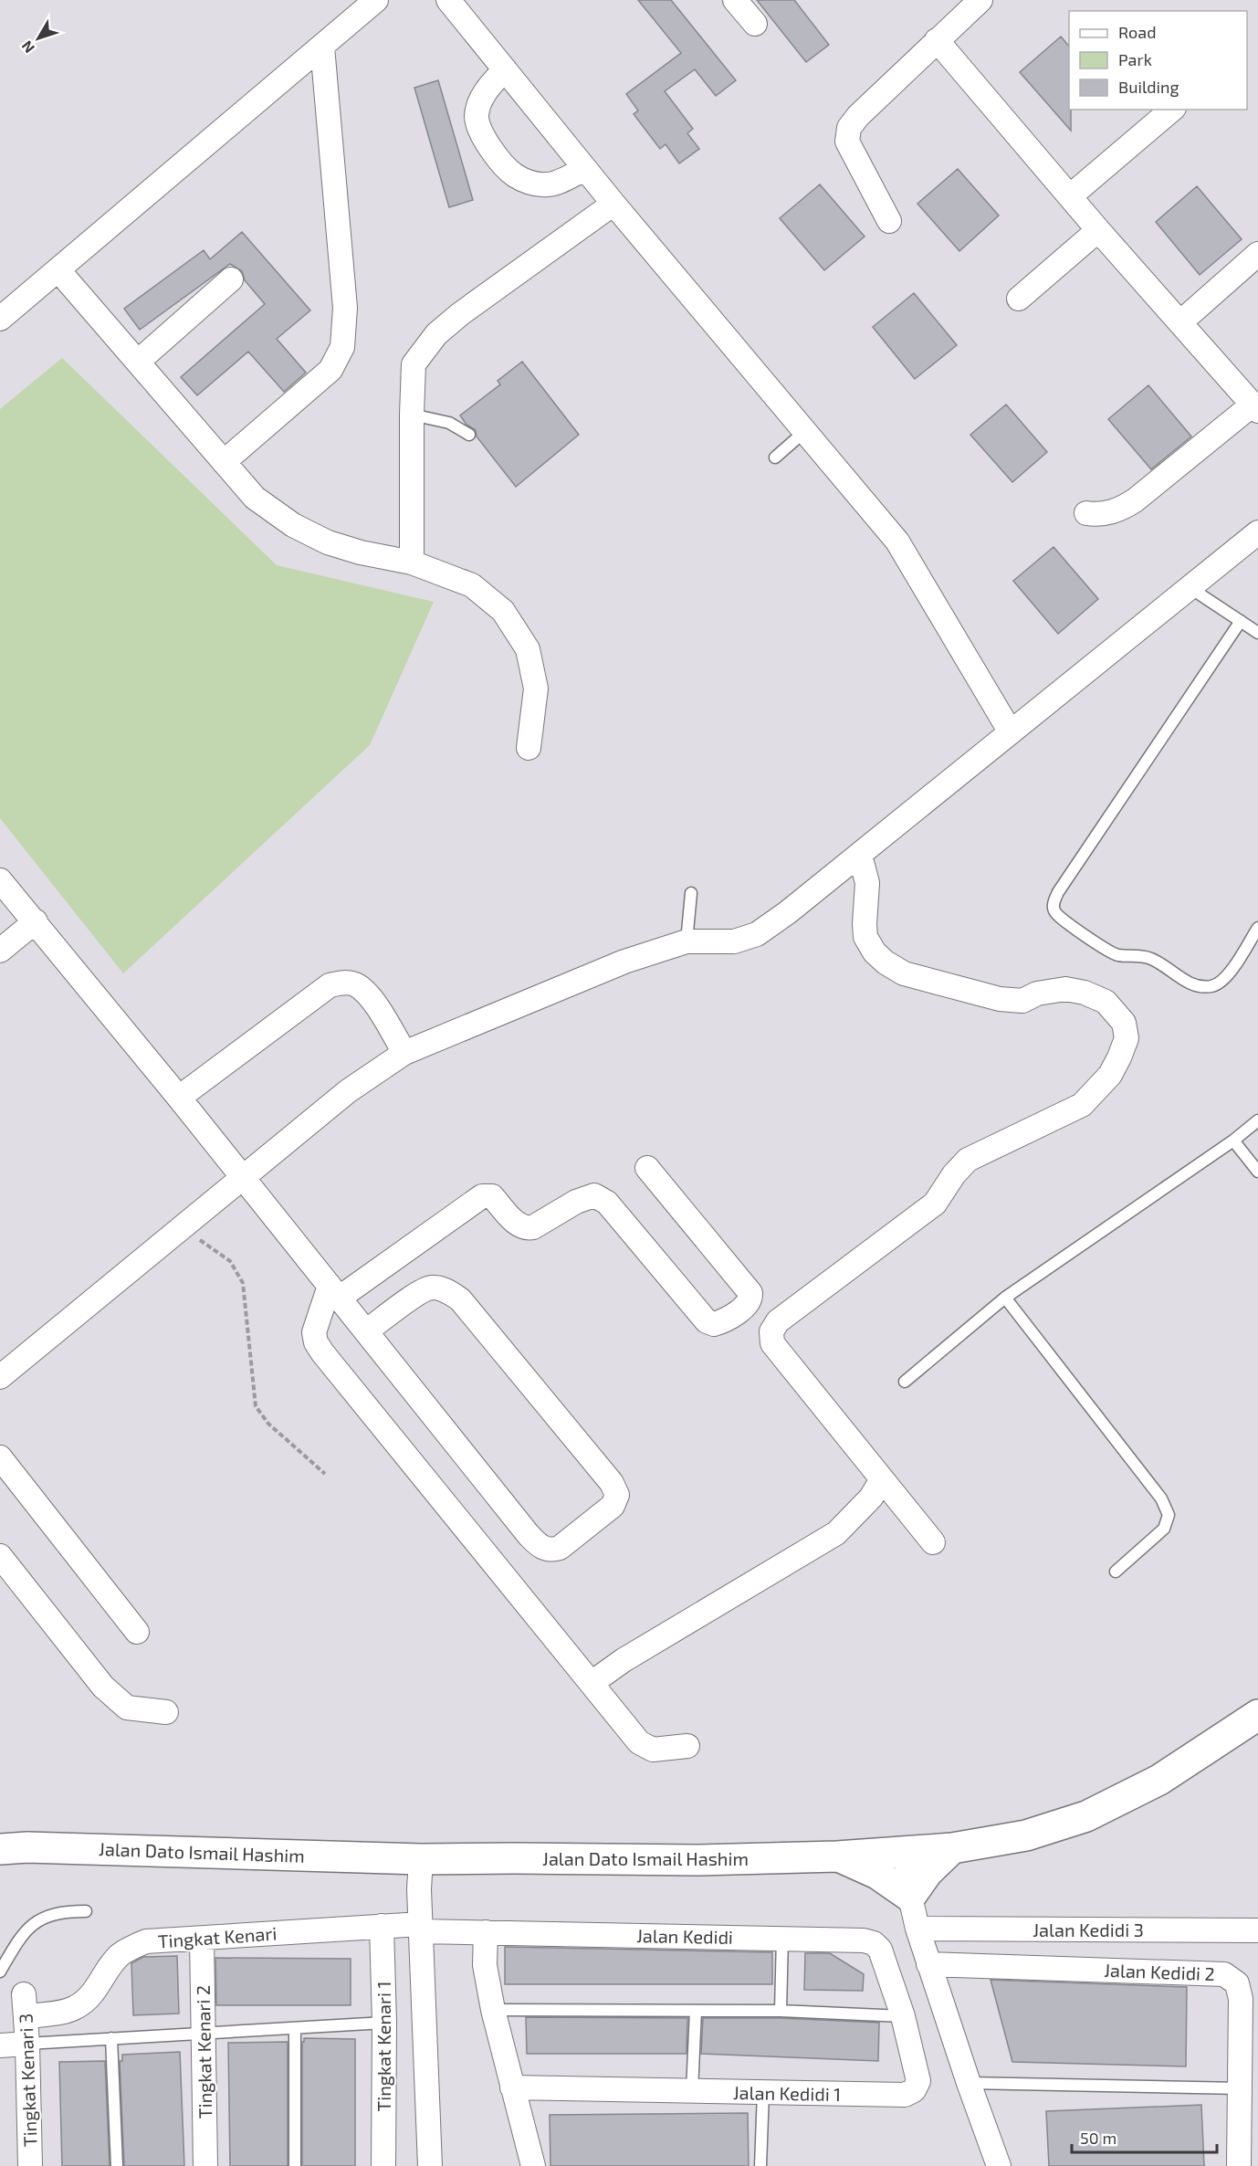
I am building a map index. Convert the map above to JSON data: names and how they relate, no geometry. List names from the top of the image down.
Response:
{
  "streets": {
    "main road": ["Jalan Dato Ismail Hashim"],
    "street": [
      "Jalan Kedidi 3",
      "Jalan Kedidi",
      "Tingkat Kenari",
      "Jalan Kedidi 2",
      "Tingkat Kenari 1",
      "Tingkat Kenari 2",
      "Tingkat Kenari 3",
      "Jalan Kedidi 1"
    ]
  },
  "crossings": [
    ["Jalan Kedidi", "Tingkat Kenari"],
    ["Jalan Kedidi", "Jalan Kedidi 1"],
    ["Tingkat Kenari", "Tingkat Kenari 1"],
    ["Tingkat Kenari", "Tingkat Kenari 2"],
    ["Tingkat Kenari", "Tingkat Kenari 3"]
  ],
  "legend": ["Road", "Park", "Building"],
  "scale_bar": "50 m",
  "north": "bottom left"
}
